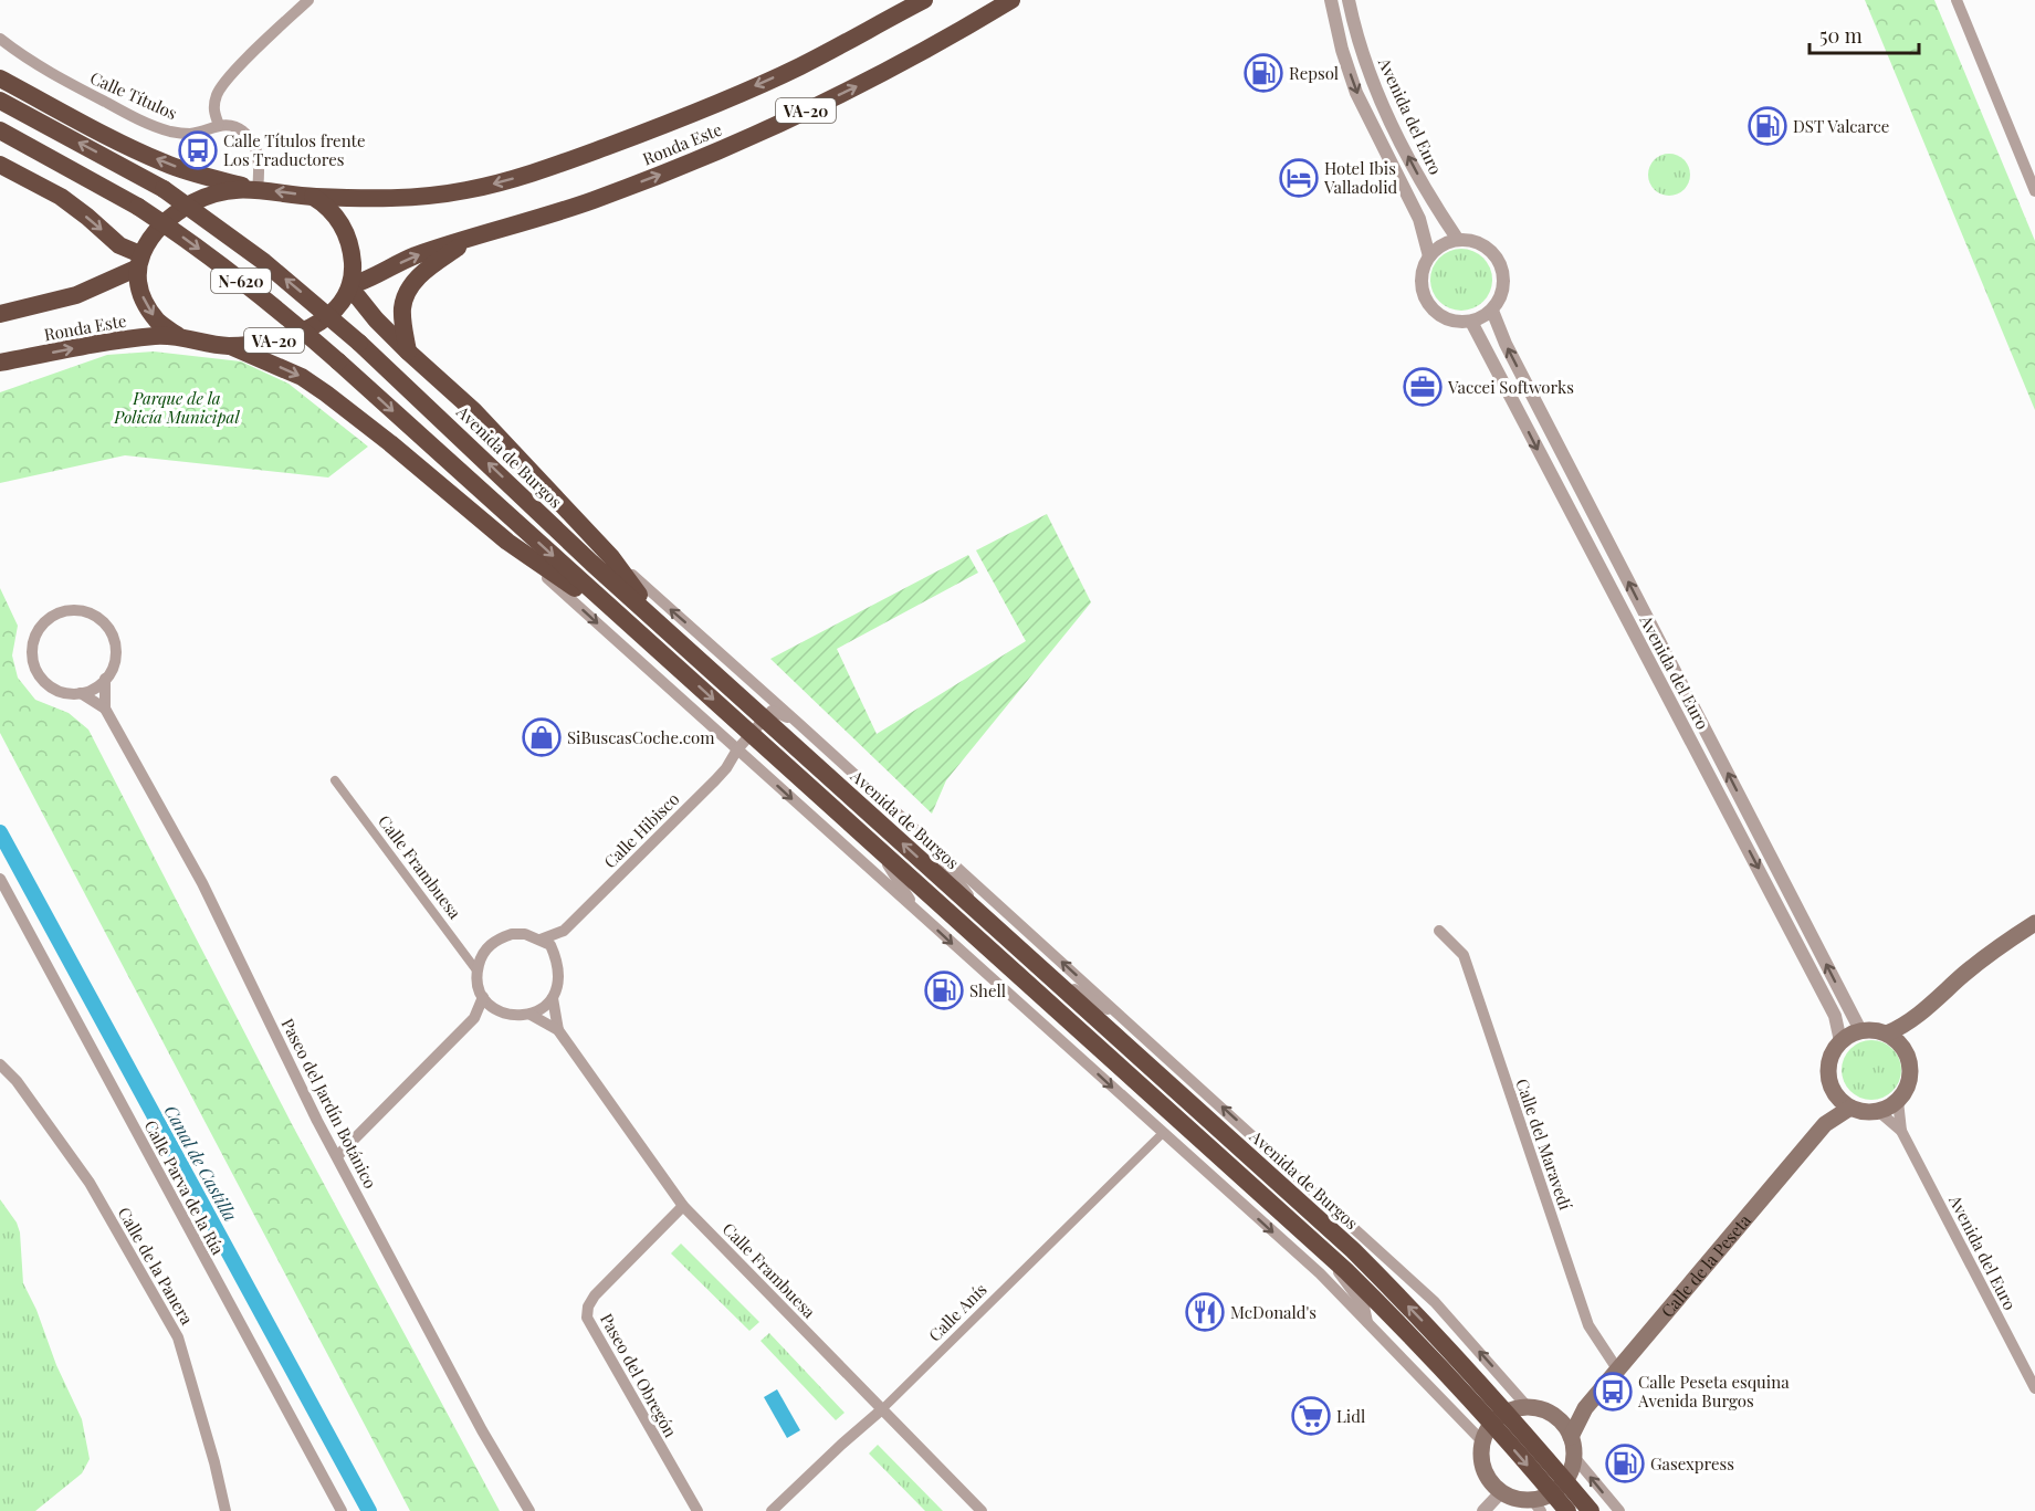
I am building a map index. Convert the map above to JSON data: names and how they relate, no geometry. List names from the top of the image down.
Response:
{
  "streets": {
    "highway": [
      "VA-20",
      "Ronda Este",
      "N-620",
      "Avenida de Burgos"
    ],
    "main road": ["Calle de la Peseta"],
    "street": [
      "Calle Títulos",
      "Avenida del Euro",
      "Calle Hibisco",
      "Calle Frambuesa",
      "Paseo del Jardín Botánico",
      "Calle del Maravedí",
      "Calle Parva de la Ría",
      "Calle de la Panera",
      "Calle Anís",
      "Paseo del Obregón"
    ]
  },
  "crossings": [
    ["Avenida del Euro", "Calle de la Peseta"],
    ["Avenida de Burgos", "Calle Hibisco"],
    ["Calle Hibisco", "Calle Frambuesa"],
    ["Calle Frambuesa", "Calle Anís"],
    ["Calle Frambuesa", "Paseo del Obregón"],
    ["Calle del Maravedí", "Calle de la Peseta"]
  ],
  "water": ["Canal de Castilla"],
  "parks": ["Parque de la Policía Municipal"],
  "places": {
    "fuel station": [
      "Repsol",
      "DST Valcarce",
      "Shell",
      "Gasexpress"
    ],
    "bus stop": ["Calle Títulos frente Los Traductores", "Calle Peseta esquina Avenida Burgos"],
    "hotel": ["Hotel Ibis Valladolid"],
    "office": ["Vaccei Softworks"],
    "shop": ["SiBuscasCoche.com"],
    "restaurant": ["McDonald's"],
    "supermarket": ["Lidl"]
  },
  "scale_bar": "50 m"
}
